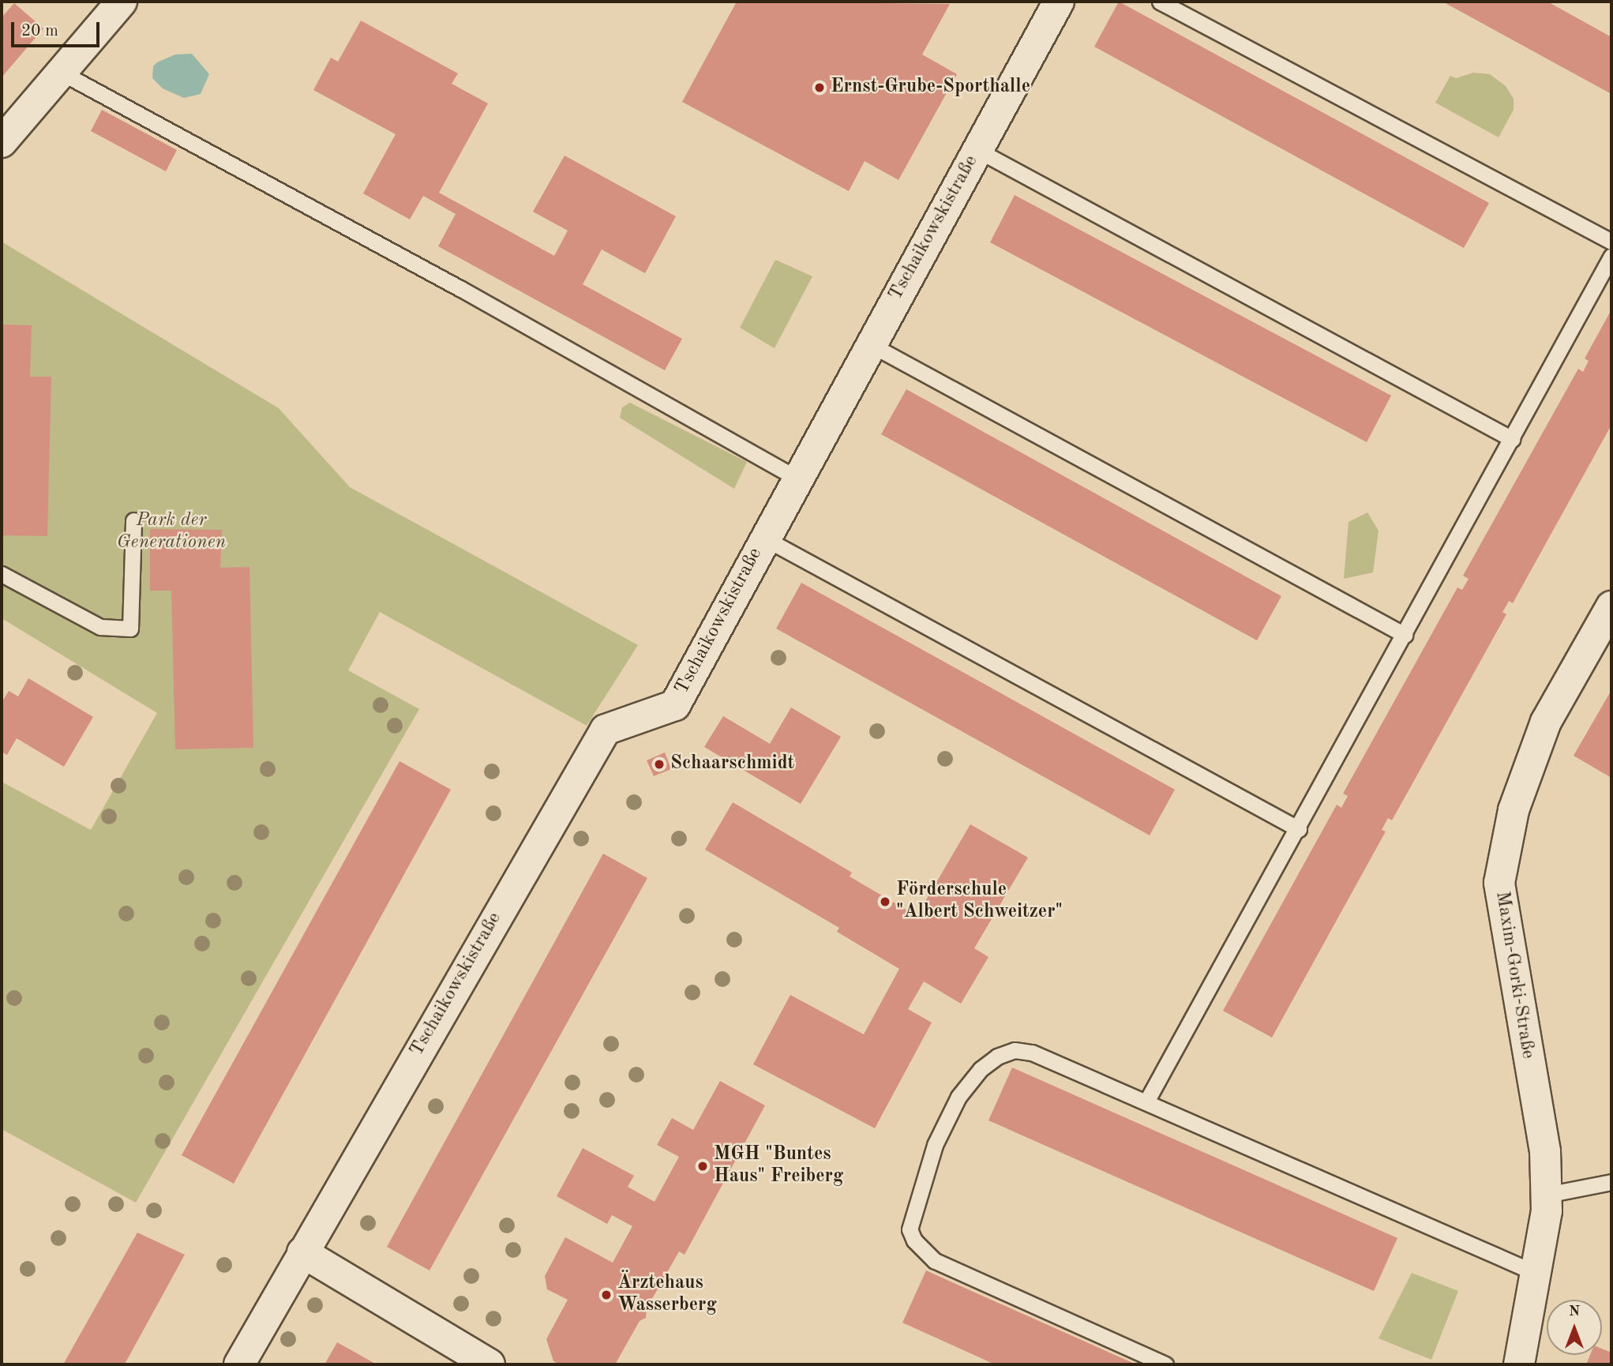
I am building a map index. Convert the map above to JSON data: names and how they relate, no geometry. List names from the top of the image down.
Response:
{
  "streets": {
    "street": ["Tschaikowskistraße", "Maxim-Gorki-Straße"]
  },
  "parks": ["Park der Generationen"],
  "places": [
    "Ernst-Grube-Sporthalle",
    "Schaarschmidt",
    "Förderschule \"Albert Schweitzer\"",
    "MGH \"Buntes Haus\" Freiberg",
    "Ärztehaus Wasserberg"
  ],
  "scale_bar": "20 m",
  "north": "top"
}
